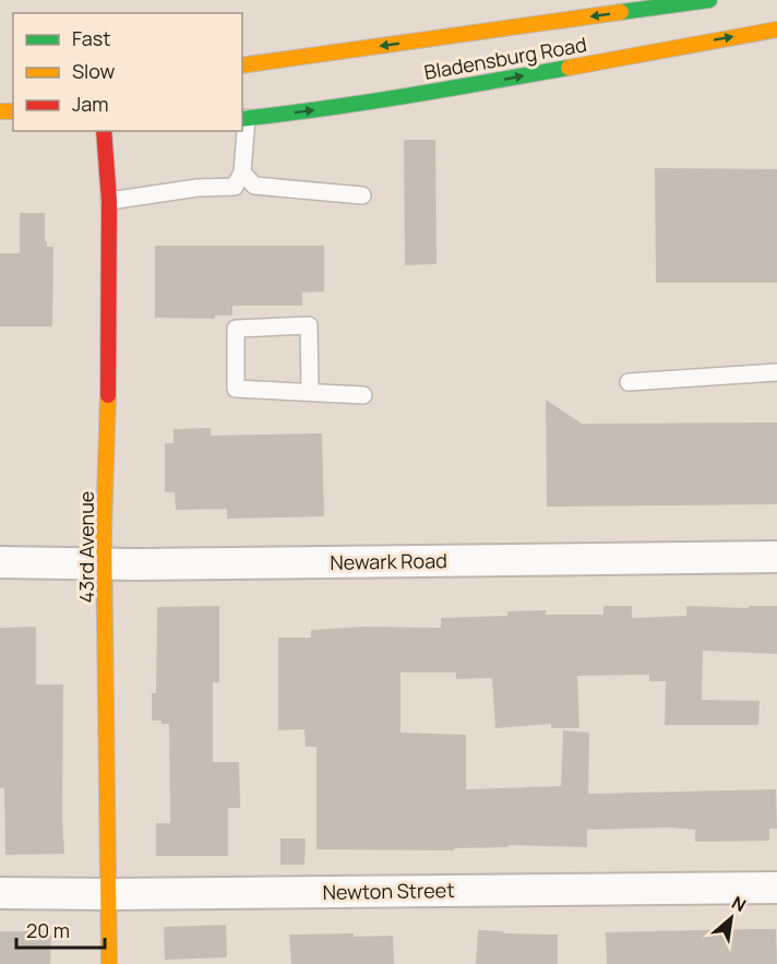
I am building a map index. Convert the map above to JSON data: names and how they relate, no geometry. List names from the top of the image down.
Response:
{
  "streets": {
    "main road": ["Bladensburg Road", "43rd Avenue"],
    "street": ["Newark Road", "Newton Street"]
  },
  "crossings": [
    ["43rd Avenue", "Newark Road"],
    ["43rd Avenue", "Newton Street"]
  ],
  "legend": ["Fast", "Slow", "Jam"],
  "scale_bar": "20 m",
  "north": "top right"
}
